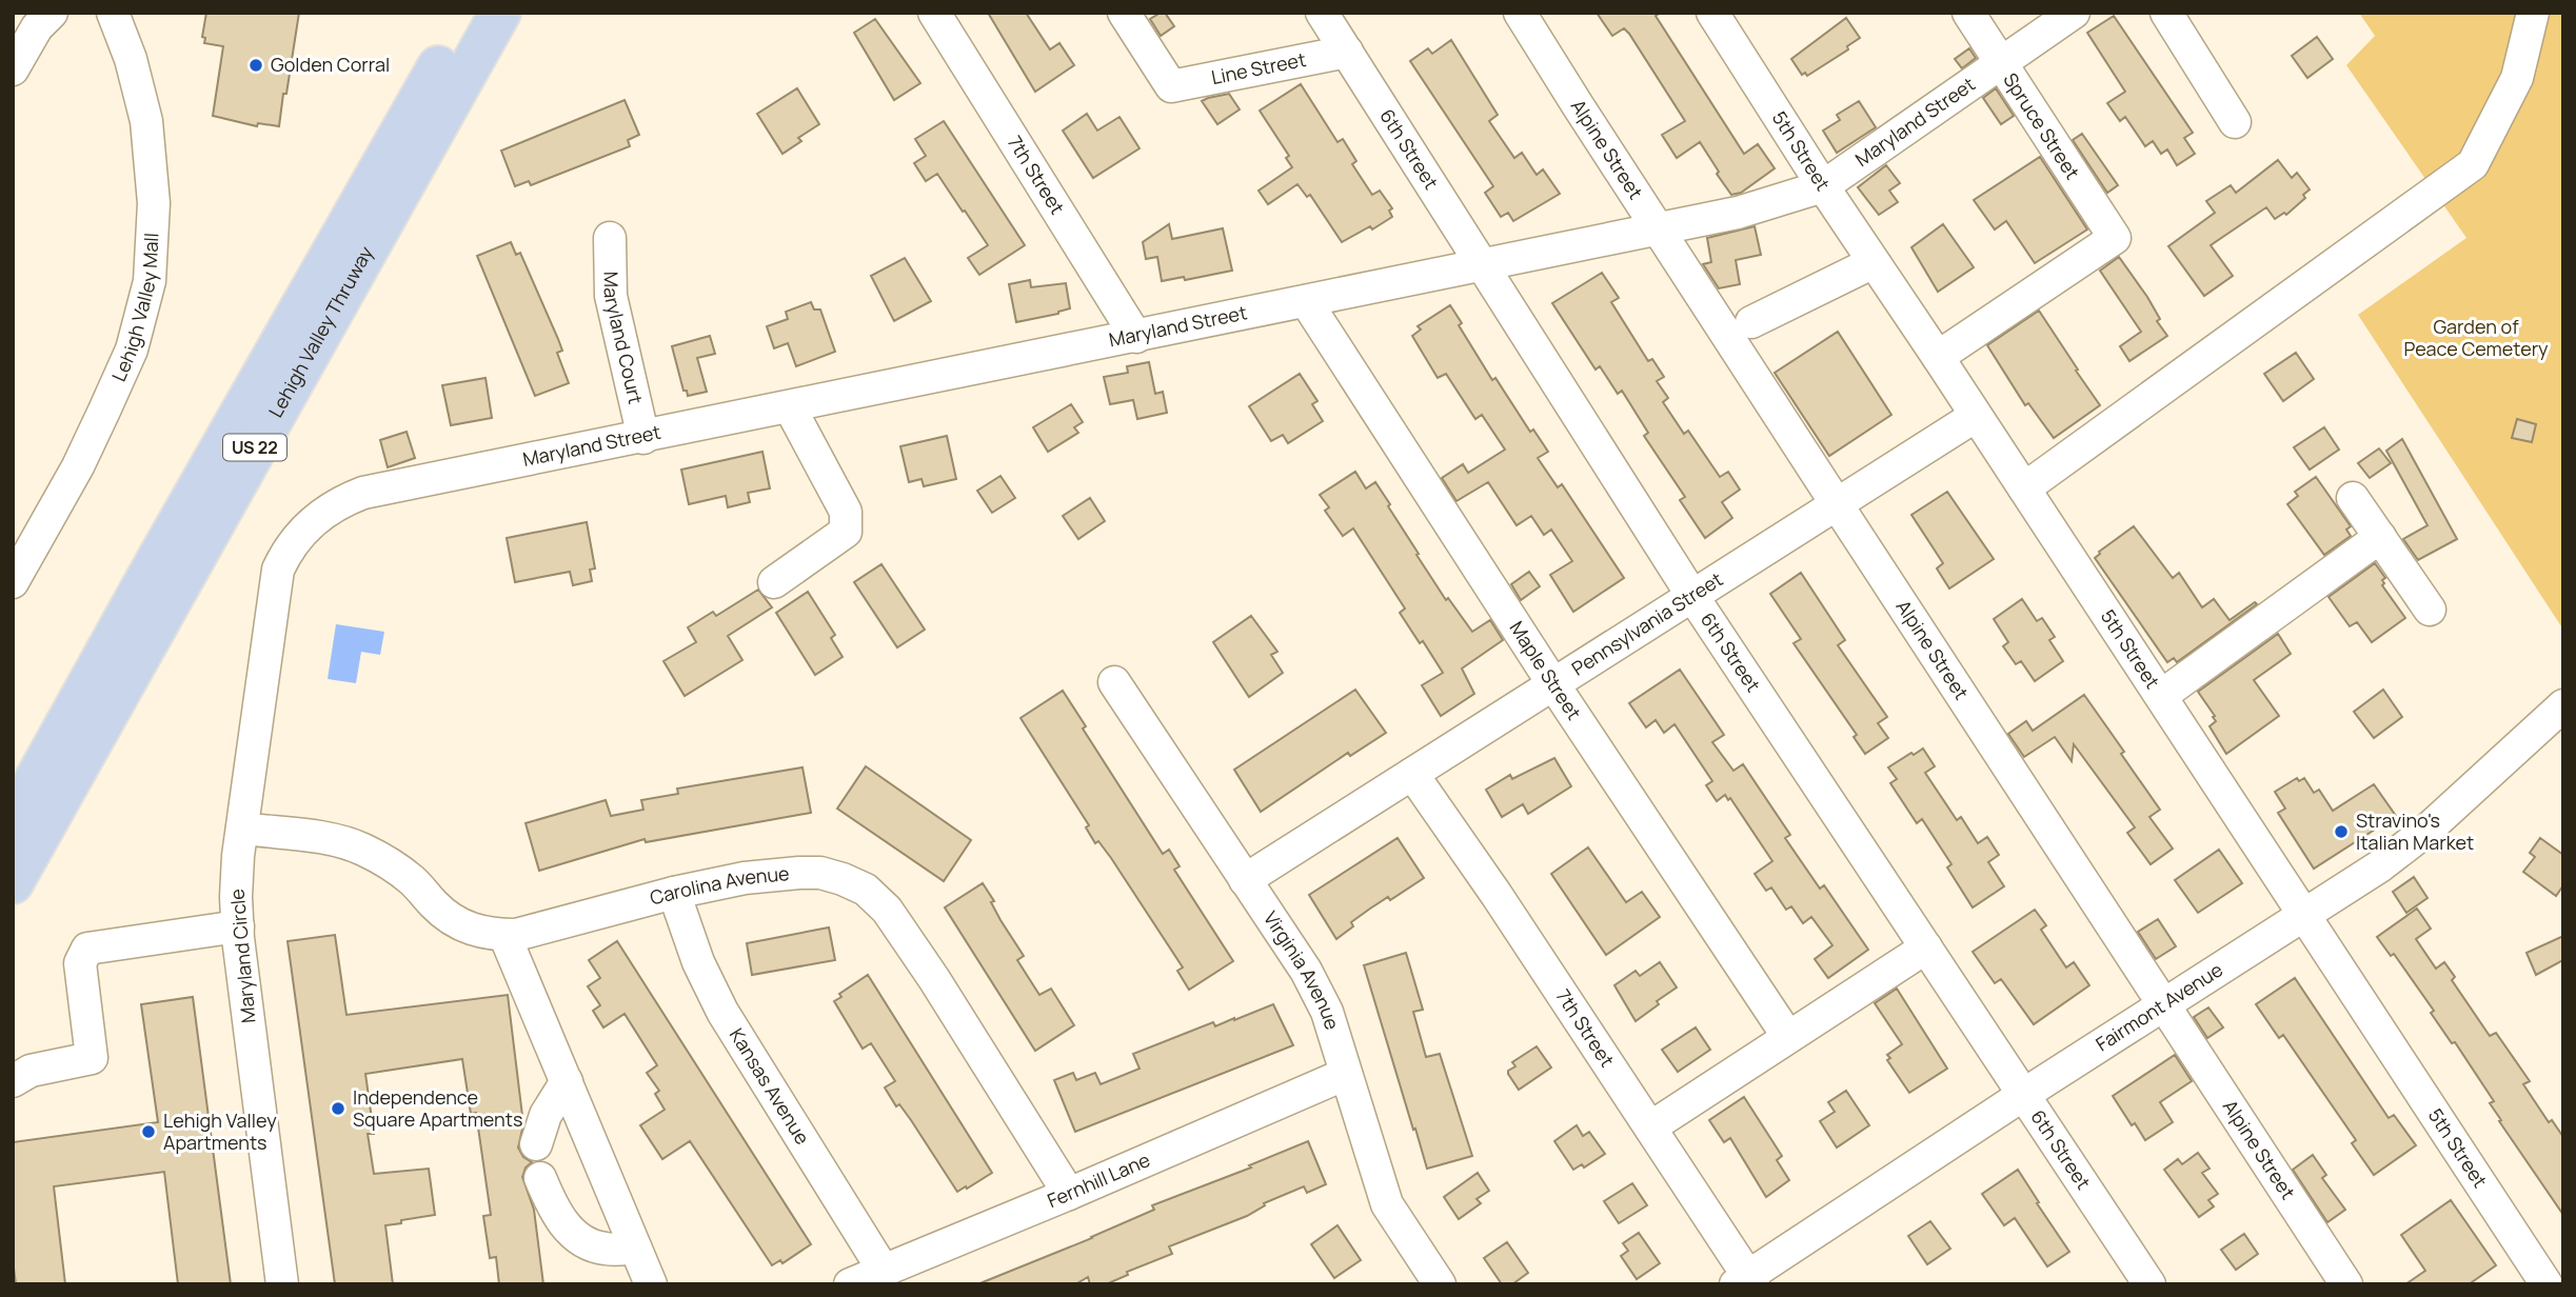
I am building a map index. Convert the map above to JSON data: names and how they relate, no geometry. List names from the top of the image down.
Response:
{
  "streets": {
    "highway": ["Lehigh Valley Thruway", "US 22"],
    "street": [
      "Line Street",
      "Maryland Street",
      "Spruce Street",
      "6th Street",
      "Alpine Street",
      "5th Street",
      "7th Street",
      "Lehigh Valley Mall",
      "Maryland Court",
      "Pennsylvania Street",
      "Maple Street",
      "Carolina Avenue",
      "Maryland Circle",
      "Virginia Avenue",
      "Fairmont Avenue",
      "Kansas Avenue",
      "Fernhill Lane"
    ]
  },
  "crossings": [
    ["Line Street", "6th Street"],
    ["Maryland Street", "Spruce Street"],
    ["Maryland Street", "6th Street"],
    ["Maryland Street", "Alpine Street"],
    ["Maryland Street", "5th Street"],
    ["Maryland Street", "7th Street"],
    ["Maryland Street", "Maryland Court"],
    ["Maryland Street", "Maple Street"],
    ["Maryland Street", "Maryland Circle"],
    ["Spruce Street", "5th Street"],
    ["6th Street", "Pennsylvania Street"],
    ["6th Street", "Fairmont Avenue"],
    ["Alpine Street", "Pennsylvania Street"],
    ["Alpine Street", "Fairmont Avenue"],
    ["5th Street", "Pennsylvania Street"],
    ["5th Street", "Fairmont Avenue"],
    ["7th Street", "Pennsylvania Street"],
    ["7th Street", "Fairmont Avenue"],
    ["Pennsylvania Street", "Maple Street"],
    ["Pennsylvania Street", "Virginia Avenue"],
    ["Carolina Avenue", "Maryland Circle"],
    ["Carolina Avenue", "Kansas Avenue"],
    ["Carolina Avenue", "Fernhill Lane"],
    ["Virginia Avenue", "Fernhill Lane"],
    ["Kansas Avenue", "Fernhill Lane"]
  ],
  "parks": ["Garden of Peace Cemetery"],
  "places": [
    "Golden Corral",
    "Stravino's Italian Market",
    "Independence Square Apartments",
    "Lehigh Valley Apartments"
  ]
}
